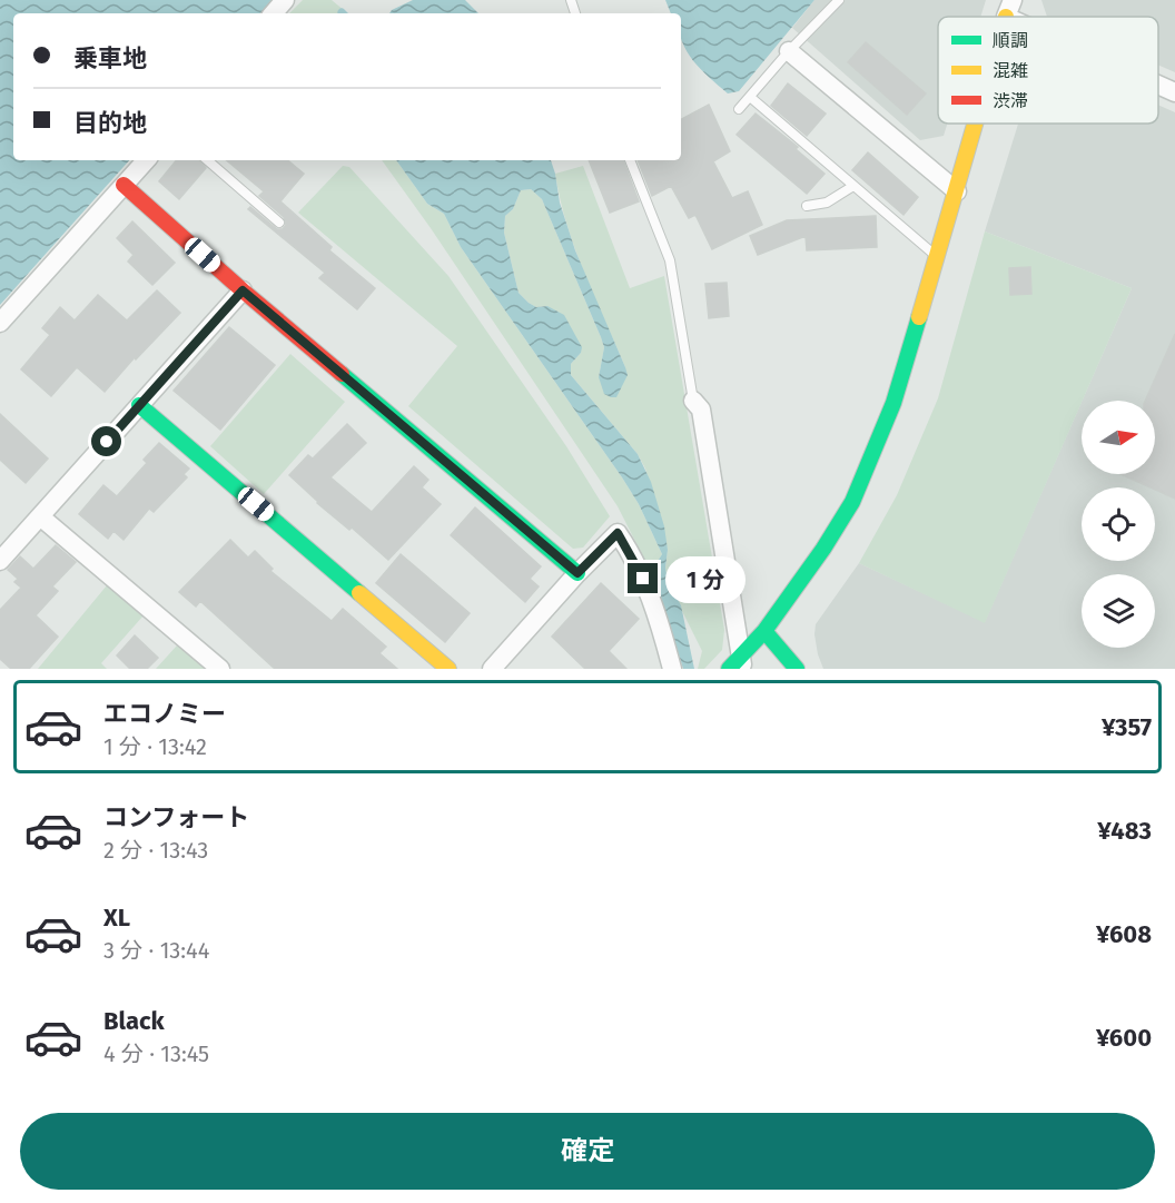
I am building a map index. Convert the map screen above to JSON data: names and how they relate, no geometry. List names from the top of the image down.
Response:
{
  "legend": ["順調", "混雑", "渋滞"],
  "north": "right",
  "page": {
    "banner": ["乗車地", "目的地"],
    "bubble": "1 分",
    "list": [
      {
        "name": "エコノミー",
        "note": "1 分 · 13:42",
        "value": "¥357"
      },
      {
        "name": "コンフォート",
        "note": "2 分 · 13:43",
        "value": "¥483"
      },
      {
        "name": "XL",
        "note": "3 分 · 13:44",
        "value": "¥608"
      },
      {
        "name": "Black",
        "note": "4 分 · 13:45",
        "value": "¥600"
      }
    ],
    "buttons": "確定"
  }
}
